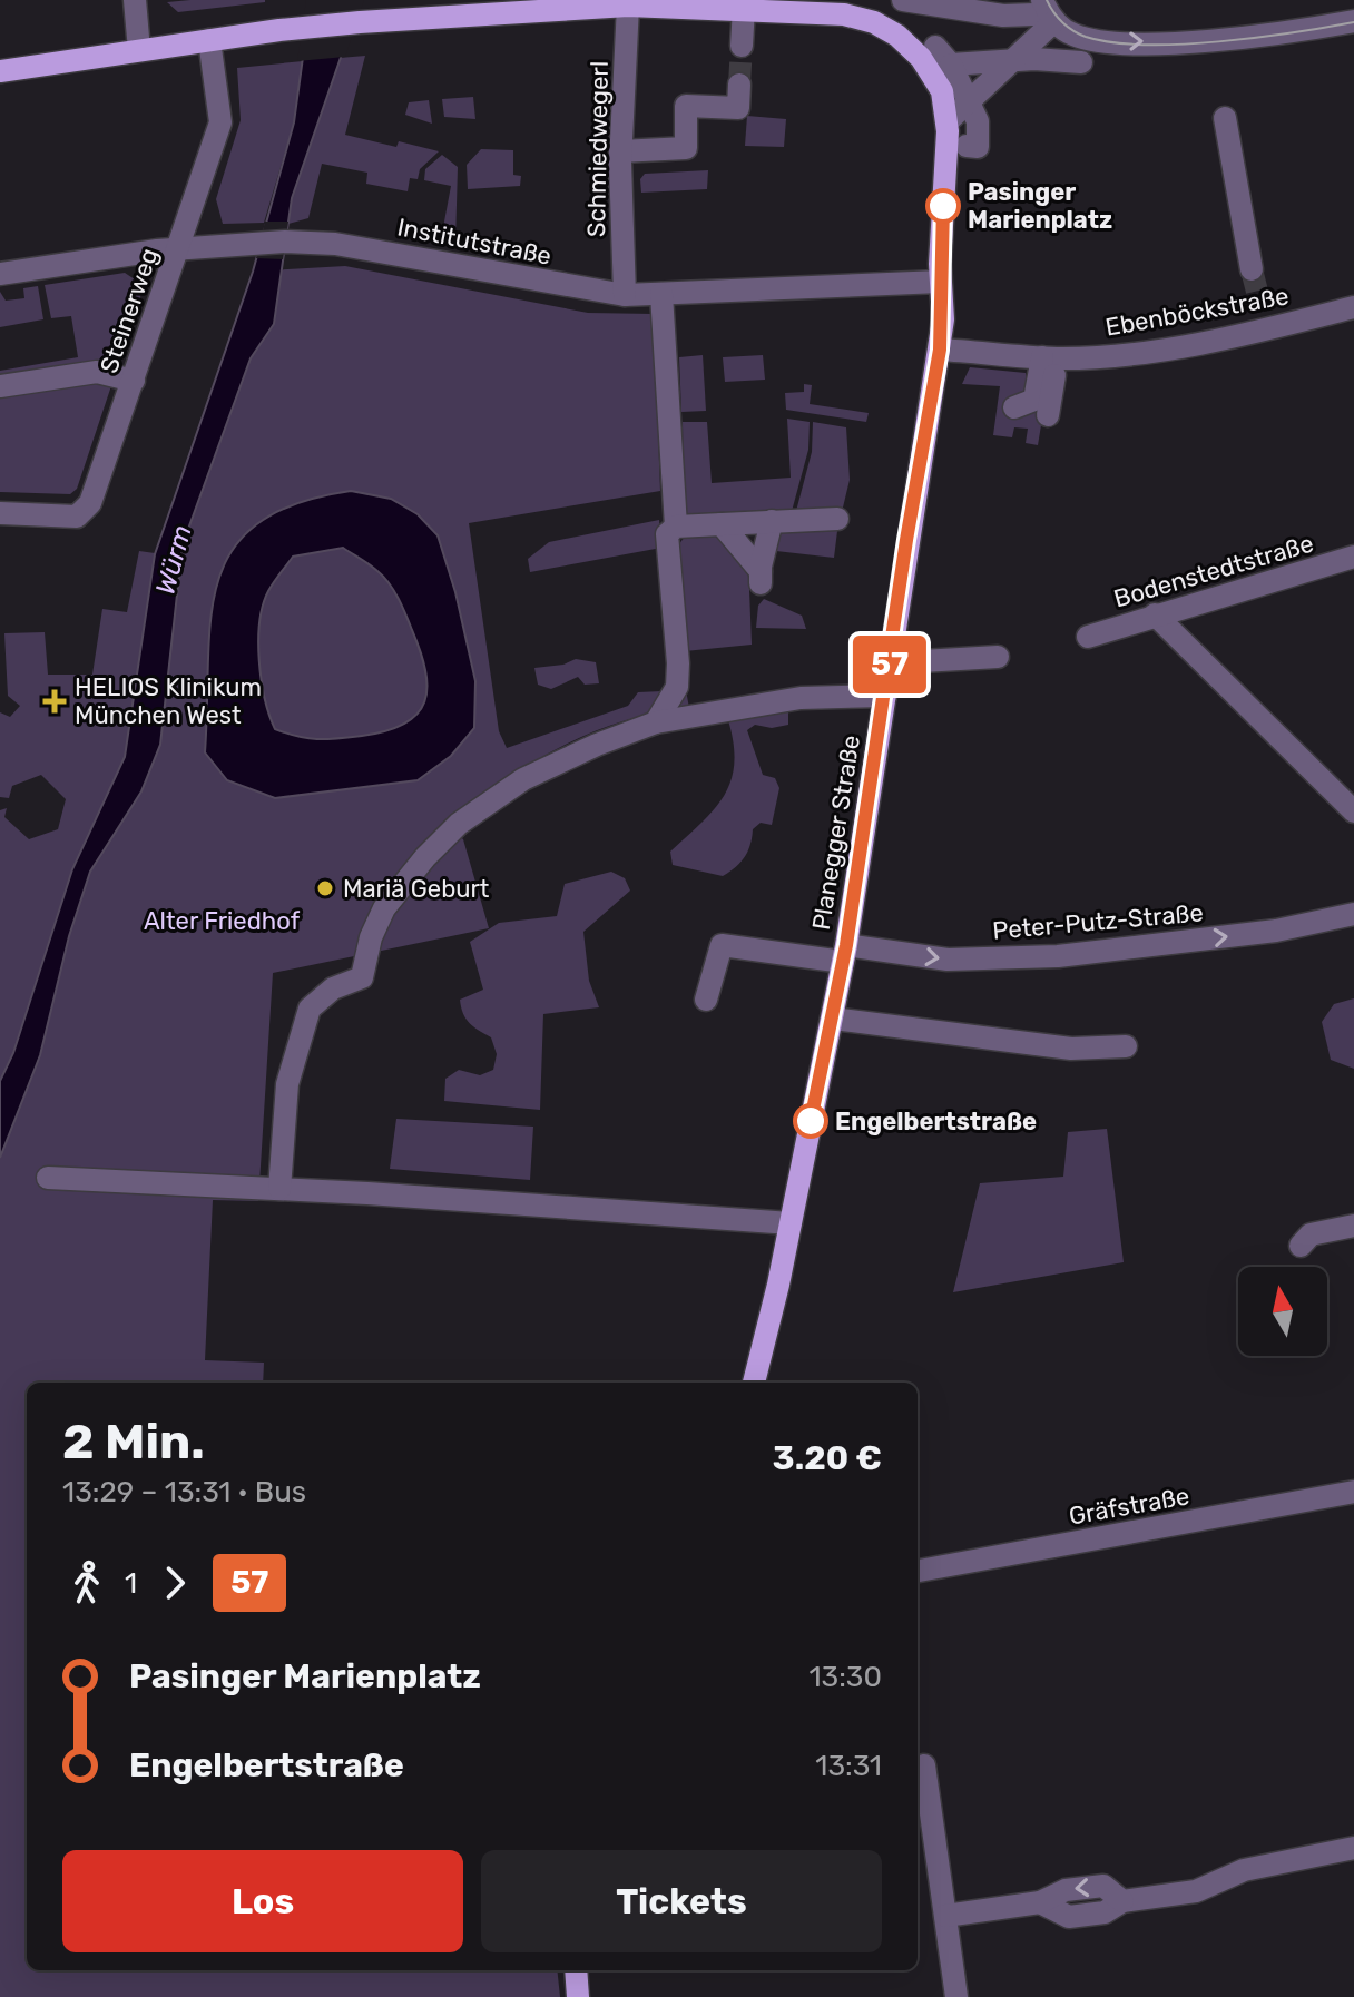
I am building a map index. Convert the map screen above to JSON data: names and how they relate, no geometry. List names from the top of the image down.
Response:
{
  "streets": {
    "main road": ["Planegger Straße"],
    "street": [
      "Schmiedwegerl",
      "Institutstraße",
      "Steinerweg",
      "Ebenböckstraße",
      "Bodenstedtstraße",
      "Peter-Putz-Straße",
      "Gräfstraße"
    ]
  },
  "crossings": [
    ["Schmiedwegerl", "Institutstraße"],
    ["Institutstraße", "Steinerweg"],
    ["Institutstraße", "Planegger Straße"],
    ["Ebenböckstraße", "Planegger Straße"],
    ["Planegger Straße", "Peter-Putz-Straße"]
  ],
  "water": ["Würm"],
  "parks": ["Alter Friedhof"],
  "places": {
    "other": ["Pasinger Marienplatz", "Mariä Geburt", "Engelbertstraße"],
    "health": ["HELIOS Klinikum München West"]
  },
  "lines": ["bus line 57"],
  "north": "top",
  "page": {
    "on_map": "57",
    "heading": ["2 Min.", "13:29 – 13:31 · Bus", "3.20 €"],
    "legs": ["1", "57"],
    "list": [
      {
        "name": "Pasinger Marienplatz",
        "value": "13:30"
      },
      {
        "name": "Engelbertstraße",
        "value": "13:31"
      }
    ],
    "buttons": ["Los", "Tickets"]
  }
}
